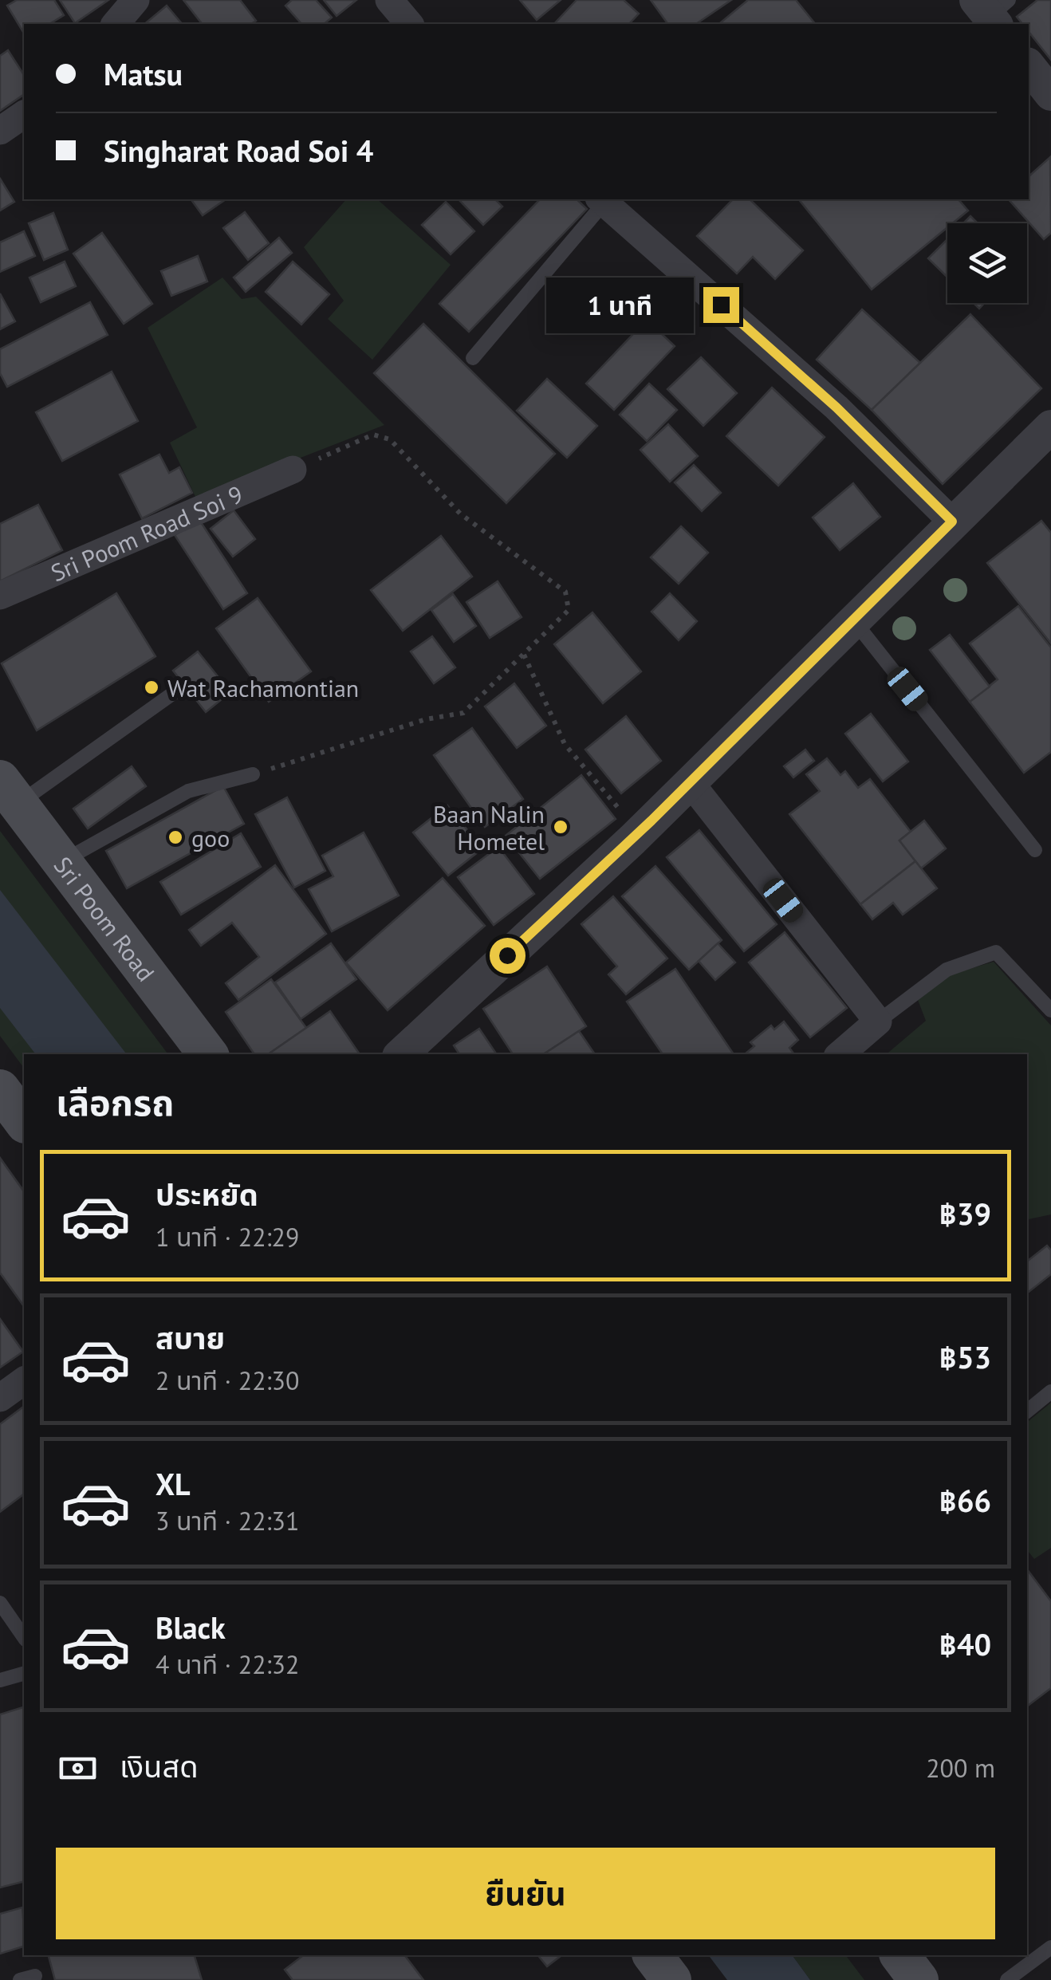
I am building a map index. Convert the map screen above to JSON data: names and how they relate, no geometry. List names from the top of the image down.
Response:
{
  "streets": {
    "main road": ["Sri Poom Road"],
    "street": ["Sri Poom Road Soi 9"]
  },
  "places": ["Wat Rachamontian", "Baan Nalin Hometel", "goo"],
  "page": {
    "banner": ["Matsu", "Singharat Road Soi 4"],
    "bubble": "1 นาที",
    "heading": "เลือกรถ",
    "list": [
      {
        "name": "ประหยัด",
        "note": "1 นาที · 22:29",
        "value": "฿39"
      },
      {
        "name": "สบาย",
        "note": "2 นาที · 22:30",
        "value": "฿53"
      },
      {
        "name": "XL",
        "note": "3 นาที · 22:31",
        "value": "฿66"
      },
      {
        "name": "Black",
        "note": "4 นาที · 22:32",
        "value": "฿40"
      }
    ],
    "pay": ["เงินสด", "200 m"],
    "buttons": "ยืนยัน"
  }
}
